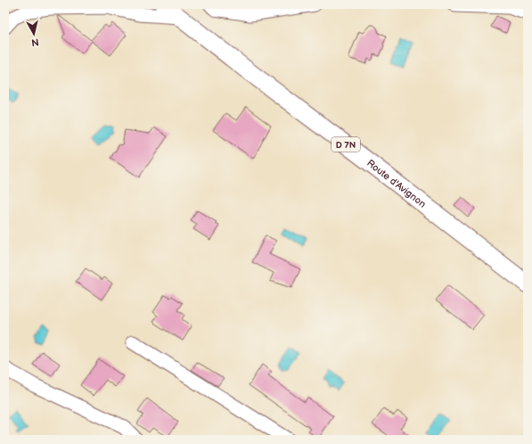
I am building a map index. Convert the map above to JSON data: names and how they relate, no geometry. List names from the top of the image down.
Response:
{
  "streets": {
    "main road": ["D 7N", "Route d'Avignon"]
  },
  "north": "bottom"
}
